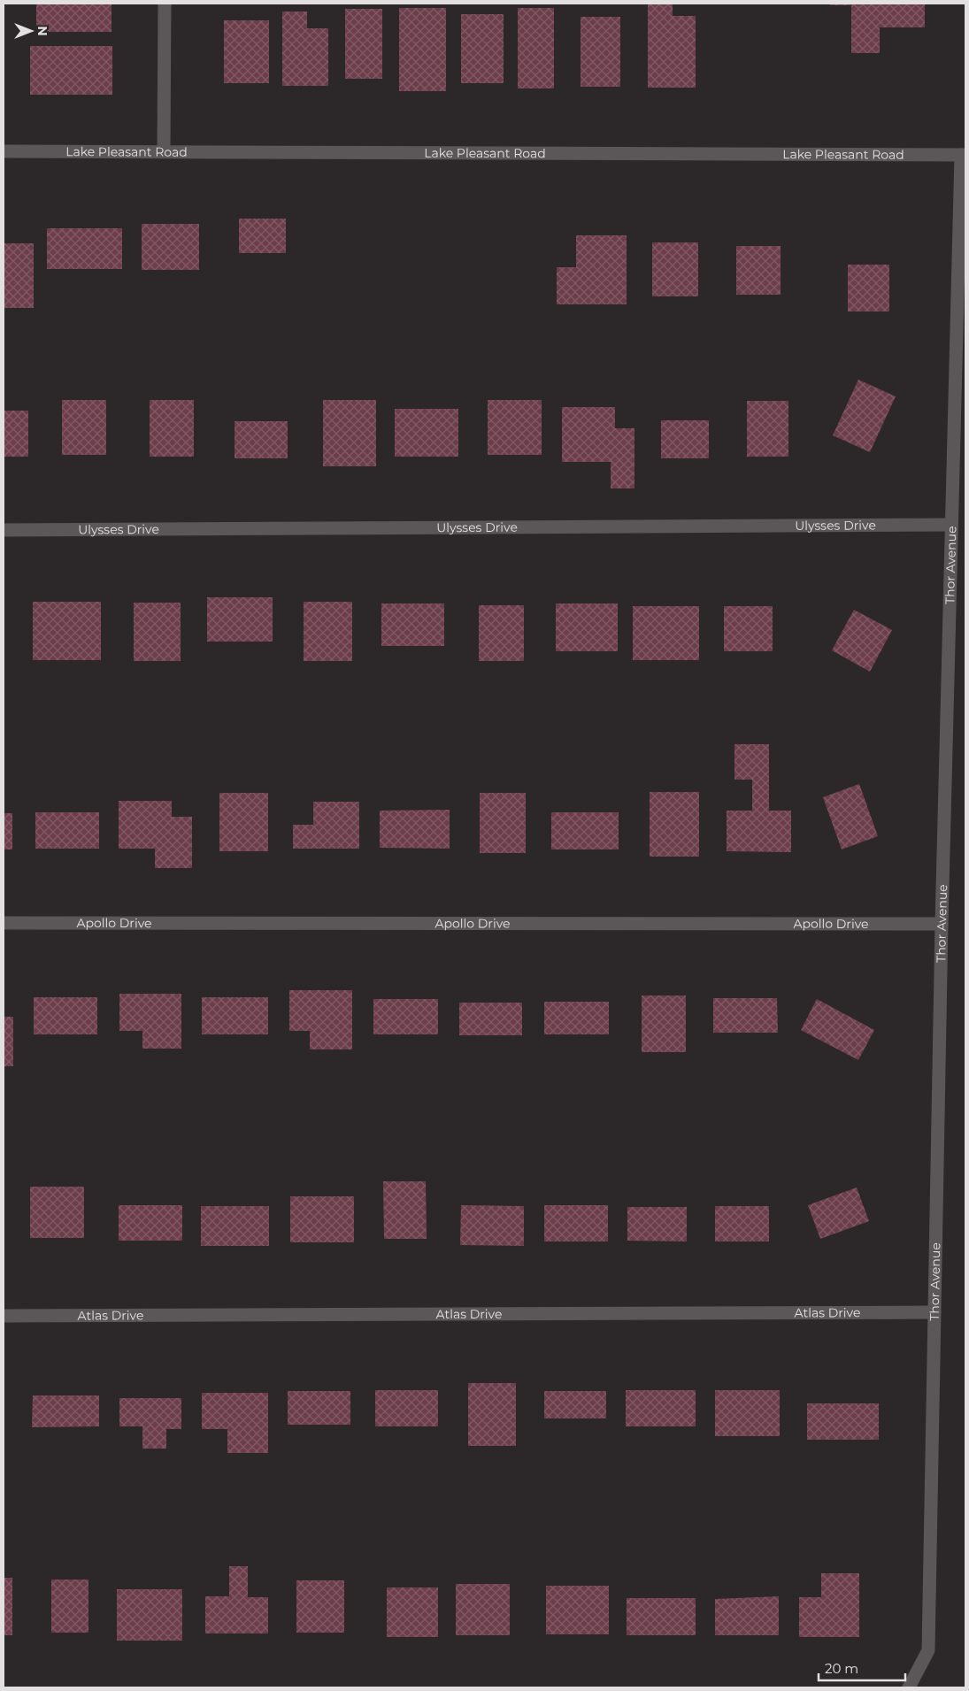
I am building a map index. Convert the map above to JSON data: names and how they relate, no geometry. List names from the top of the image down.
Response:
{
  "streets": {
    "street": [
      "Lake Pleasant Road",
      "Ulysses Drive",
      "Thor Avenue",
      "Apollo Drive",
      "Atlas Drive"
    ]
  },
  "crossings": [
    ["Lake Pleasant Road", "Thor Avenue"],
    ["Ulysses Drive", "Thor Avenue"],
    ["Thor Avenue", "Apollo Drive"],
    ["Thor Avenue", "Atlas Drive"]
  ],
  "scale_bar": "20 m",
  "north": "right"
}
